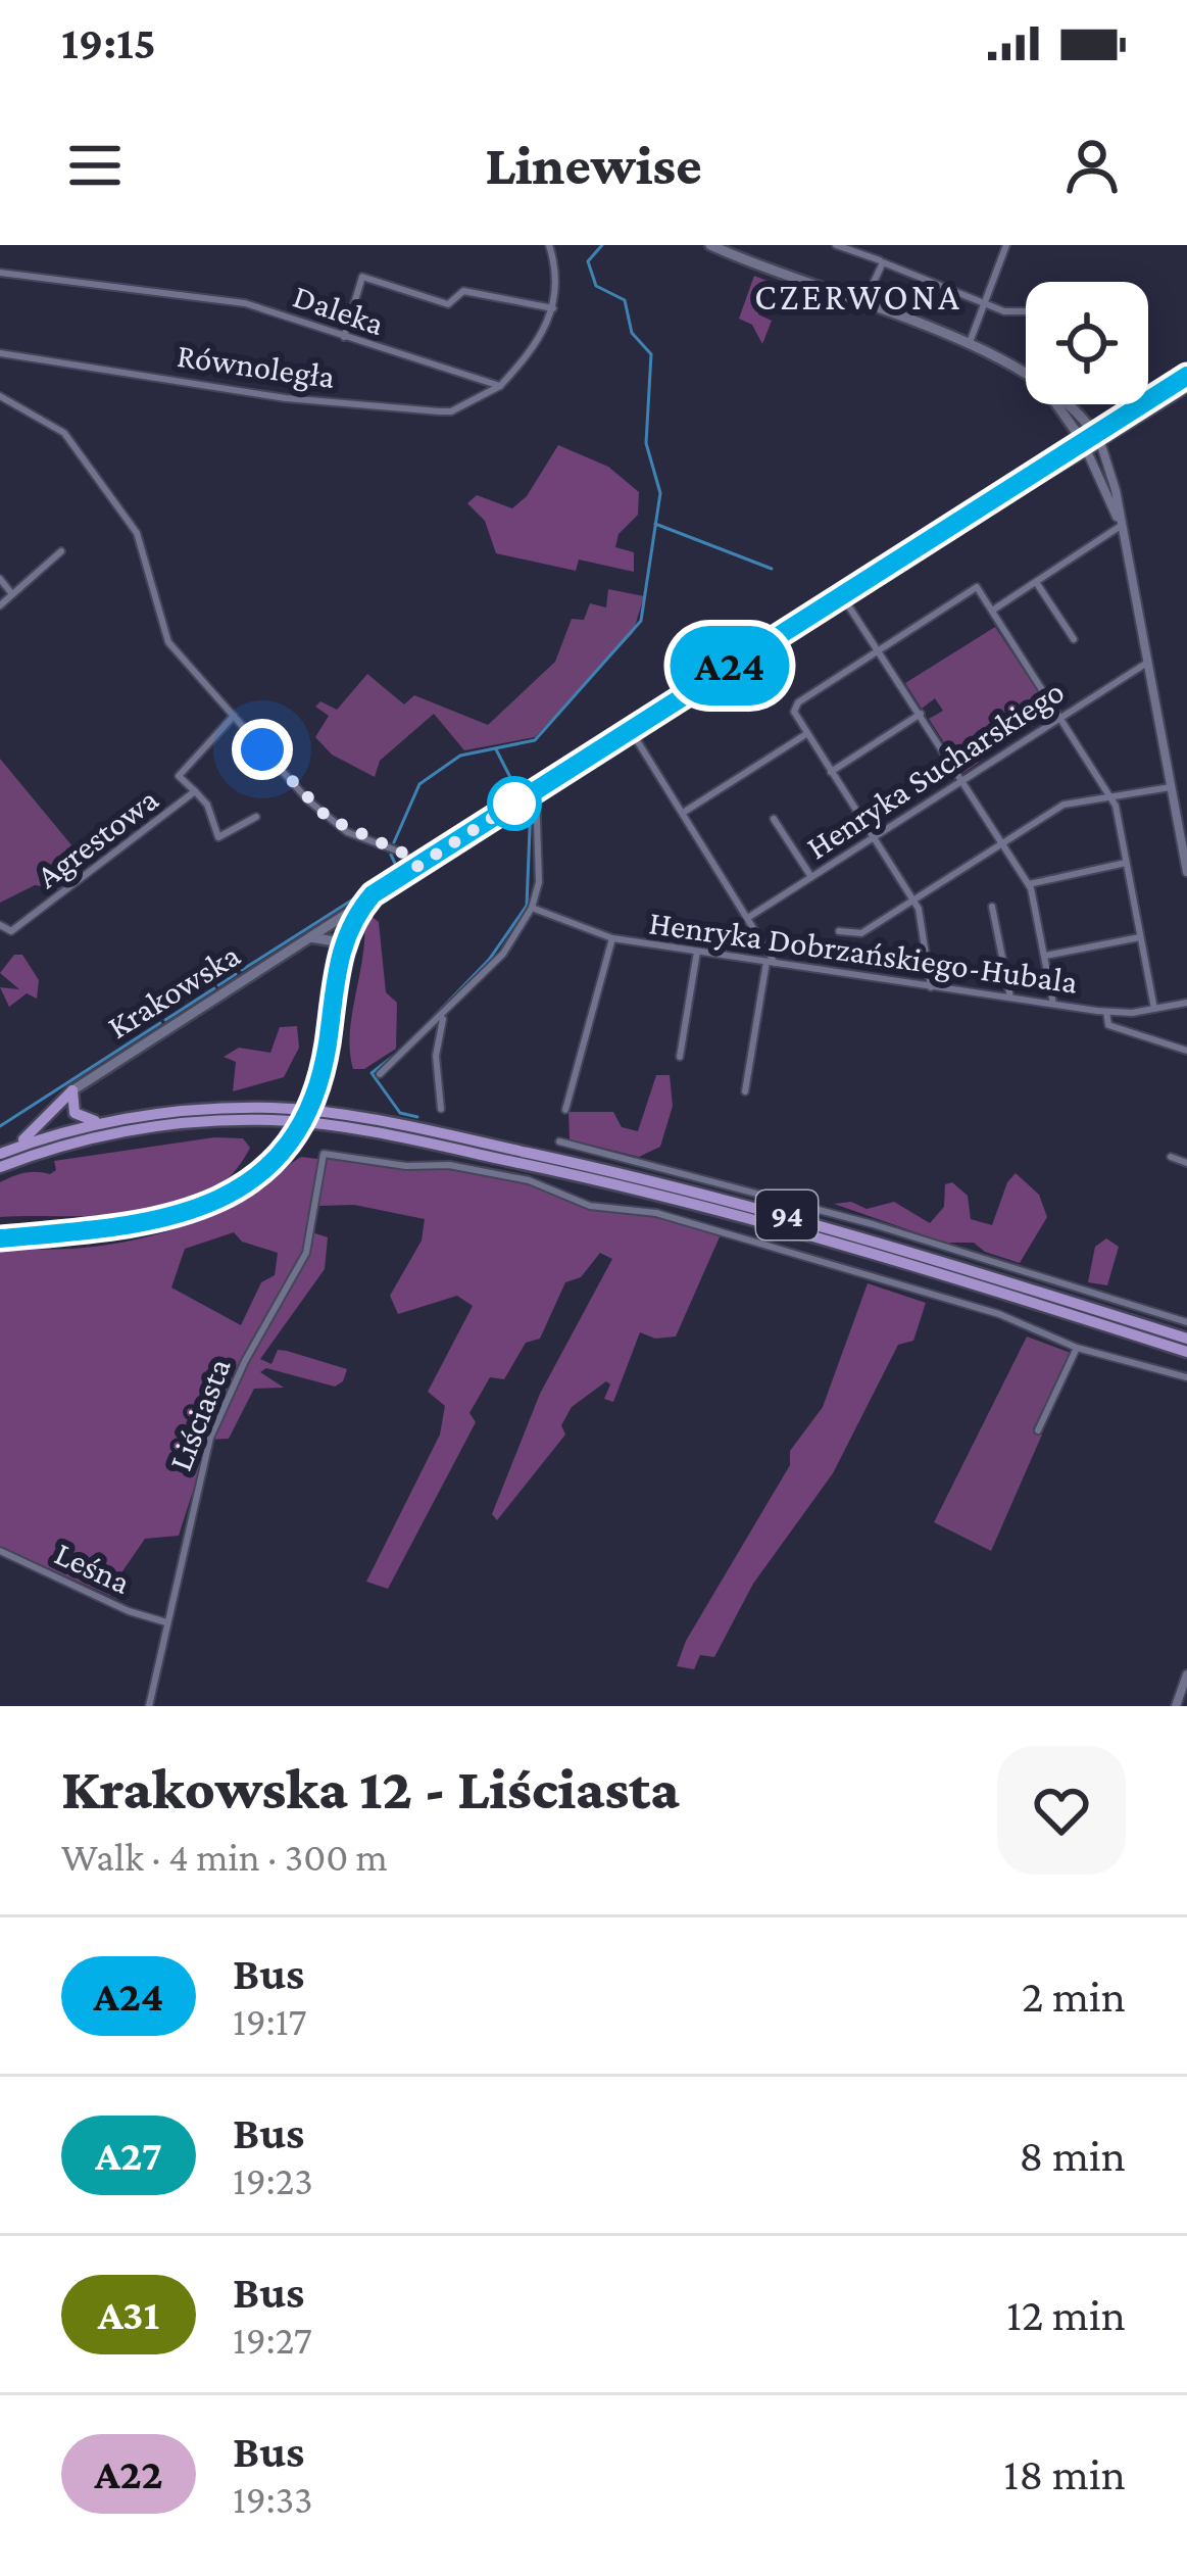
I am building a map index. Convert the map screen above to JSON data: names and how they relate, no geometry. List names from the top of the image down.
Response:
{
  "streets": {
    "main road": ["Krakowska", "94"],
    "street": [
      "Daleka",
      "Równoległa",
      "Henryka Sucharskiego",
      "Agrestowa",
      "Henryka Dobrzańskiego-Hubala",
      "Liściasta",
      "Leśna"
    ]
  },
  "crossings": [
    ["Daleka", "Równoległa"],
    ["Liściasta", "Leśna"]
  ],
  "districts": ["CZERWONA"],
  "lines": ["bus line A24"],
  "page": {
    "status": "19:15",
    "header": "Linewise",
    "on_map": "A24",
    "heading": ["Krakowska 12 - Liściasta", "Walk · 4 min · 300 m"],
    "list": [
      {
        "mark": "A24",
        "name": "Bus",
        "note": "19:17",
        "value": "2 min"
      },
      {
        "mark": "A27",
        "name": "Bus",
        "note": "19:23",
        "value": "8 min"
      },
      {
        "mark": "A31",
        "name": "Bus",
        "note": "19:27",
        "value": "12 min"
      },
      {
        "mark": "A22",
        "name": "Bus",
        "note": "19:33",
        "value": "18 min"
      }
    ]
  }
}
